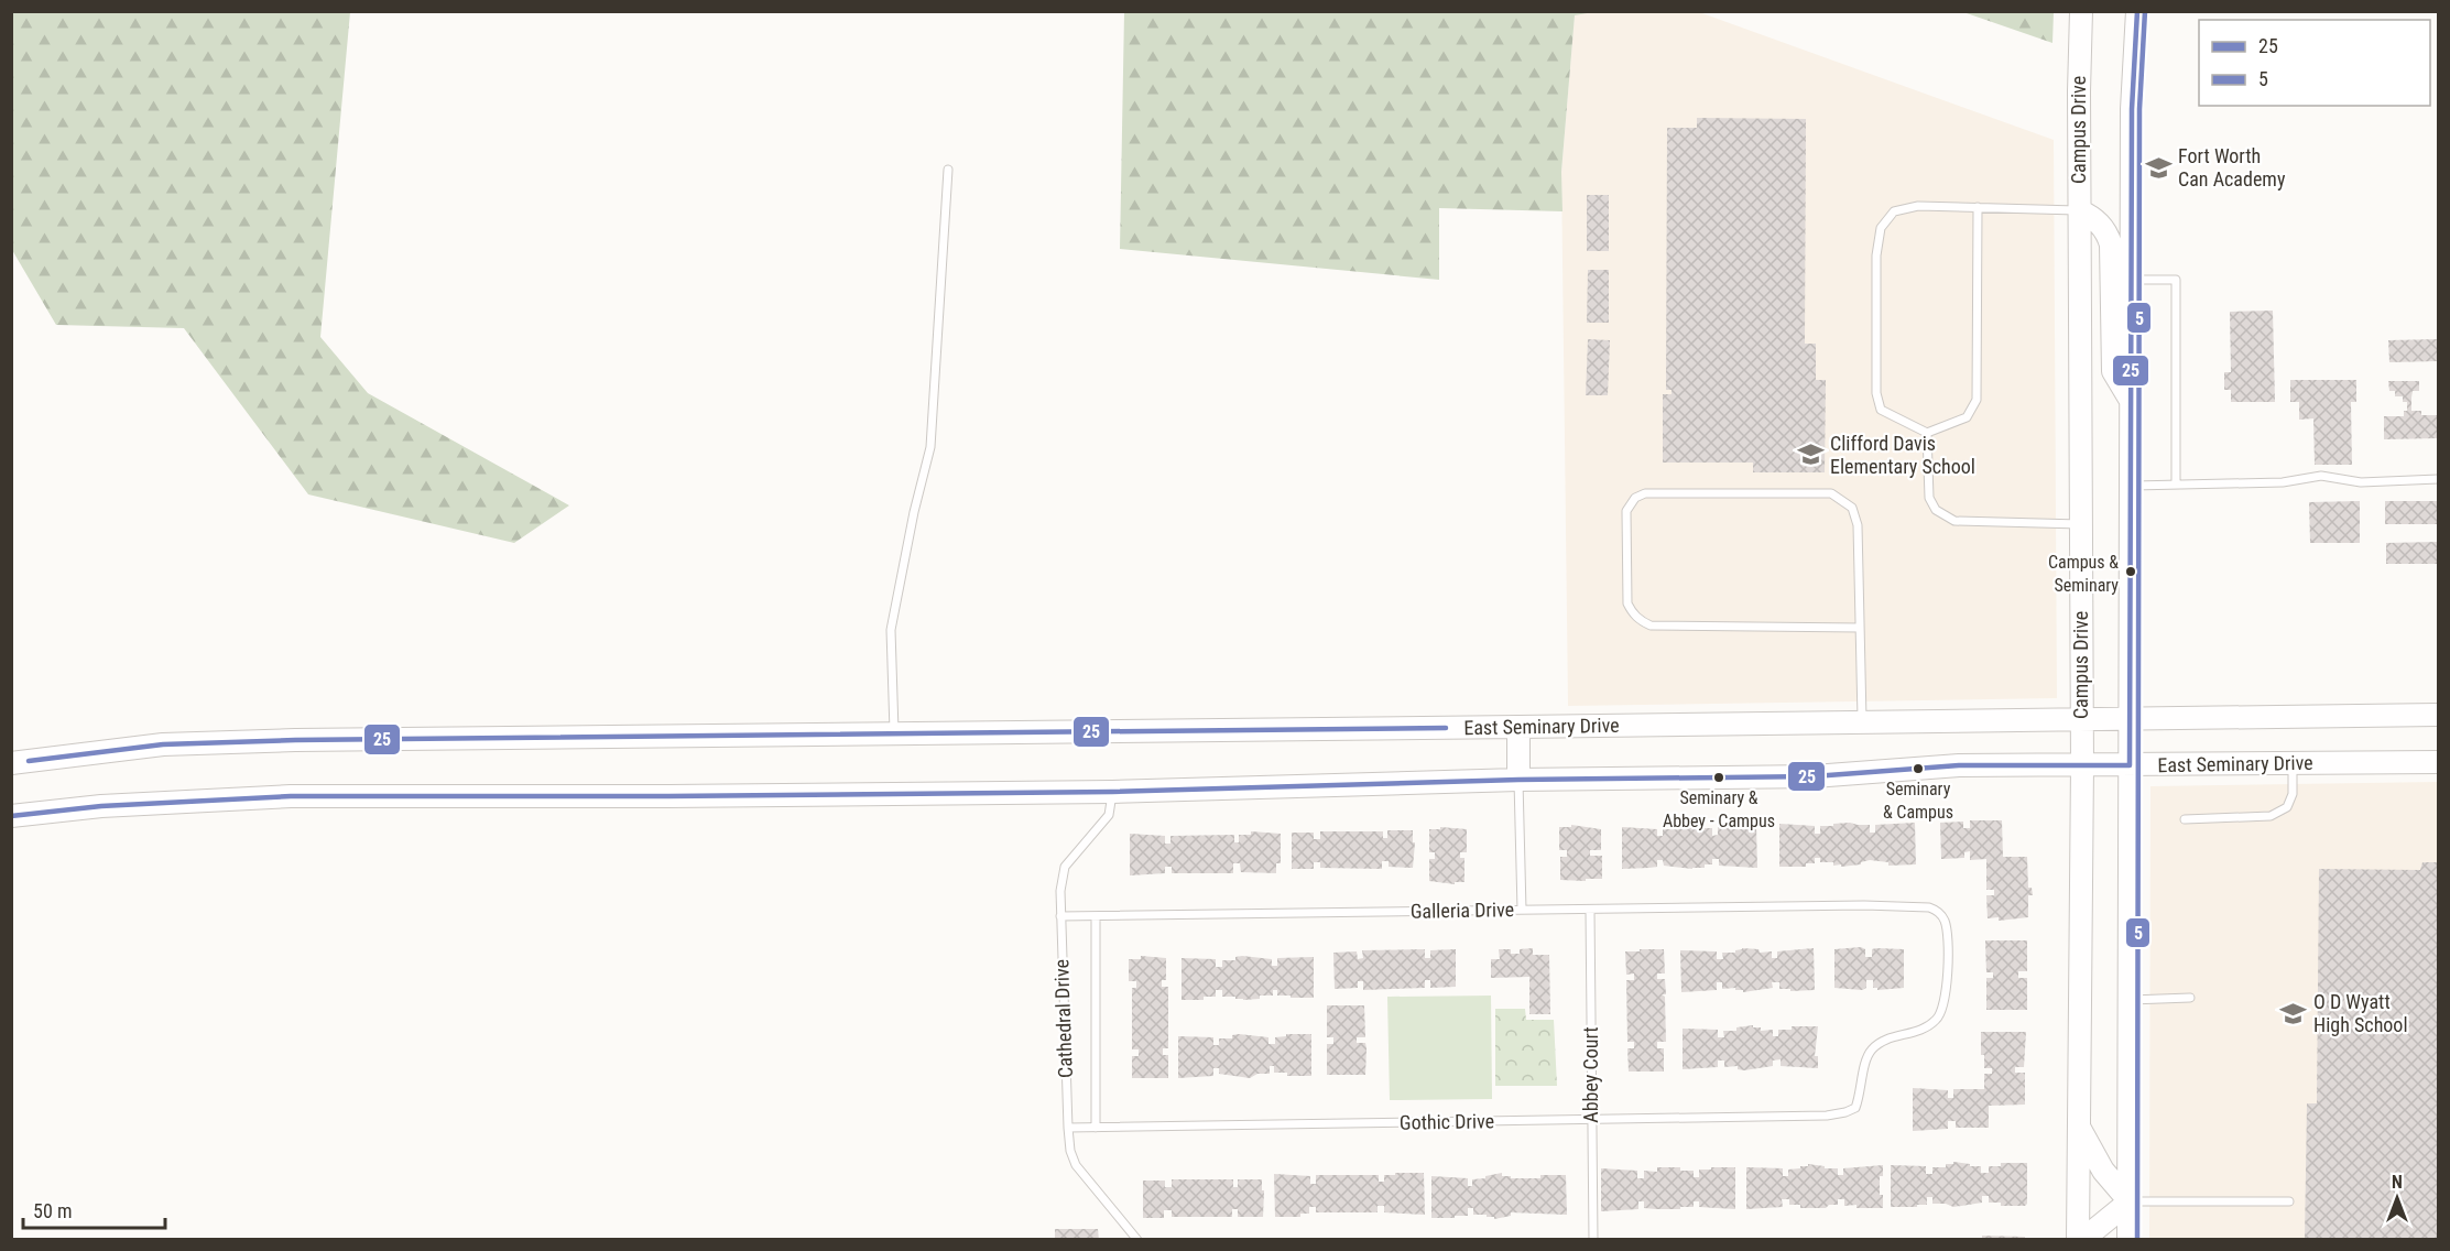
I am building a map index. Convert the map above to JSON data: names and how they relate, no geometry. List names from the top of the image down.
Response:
{
  "streets": {
    "main road": ["Campus Drive", "East Seminary Drive"],
    "lane": [
      "Galleria Drive",
      "Cathedral Drive",
      "Abbey Court",
      "Gothic Drive"
    ]
  },
  "crossings": [
    ["Campus Drive", "East Seminary Drive"],
    ["East Seminary Drive", "Cathedral Drive"],
    ["Galleria Drive", "Cathedral Drive"],
    ["Galleria Drive", "Abbey Court"],
    ["Galleria Drive", "Gothic Drive"],
    ["Cathedral Drive", "Gothic Drive"],
    ["Abbey Court", "Gothic Drive"]
  ],
  "places": {
    "school or university": ["Fort Worth Can Academy", "Clifford Davis Elementary School", "O D Wyatt High School"],
    "other": ["Campus & Seminary", "Seminary & Campus", "Seminary & Abbey - Campus"]
  },
  "lines": ["transit line 25", "transit line 5"],
  "legend": ["25", "5"],
  "scale_bar": "50 m",
  "north": "top"
}
